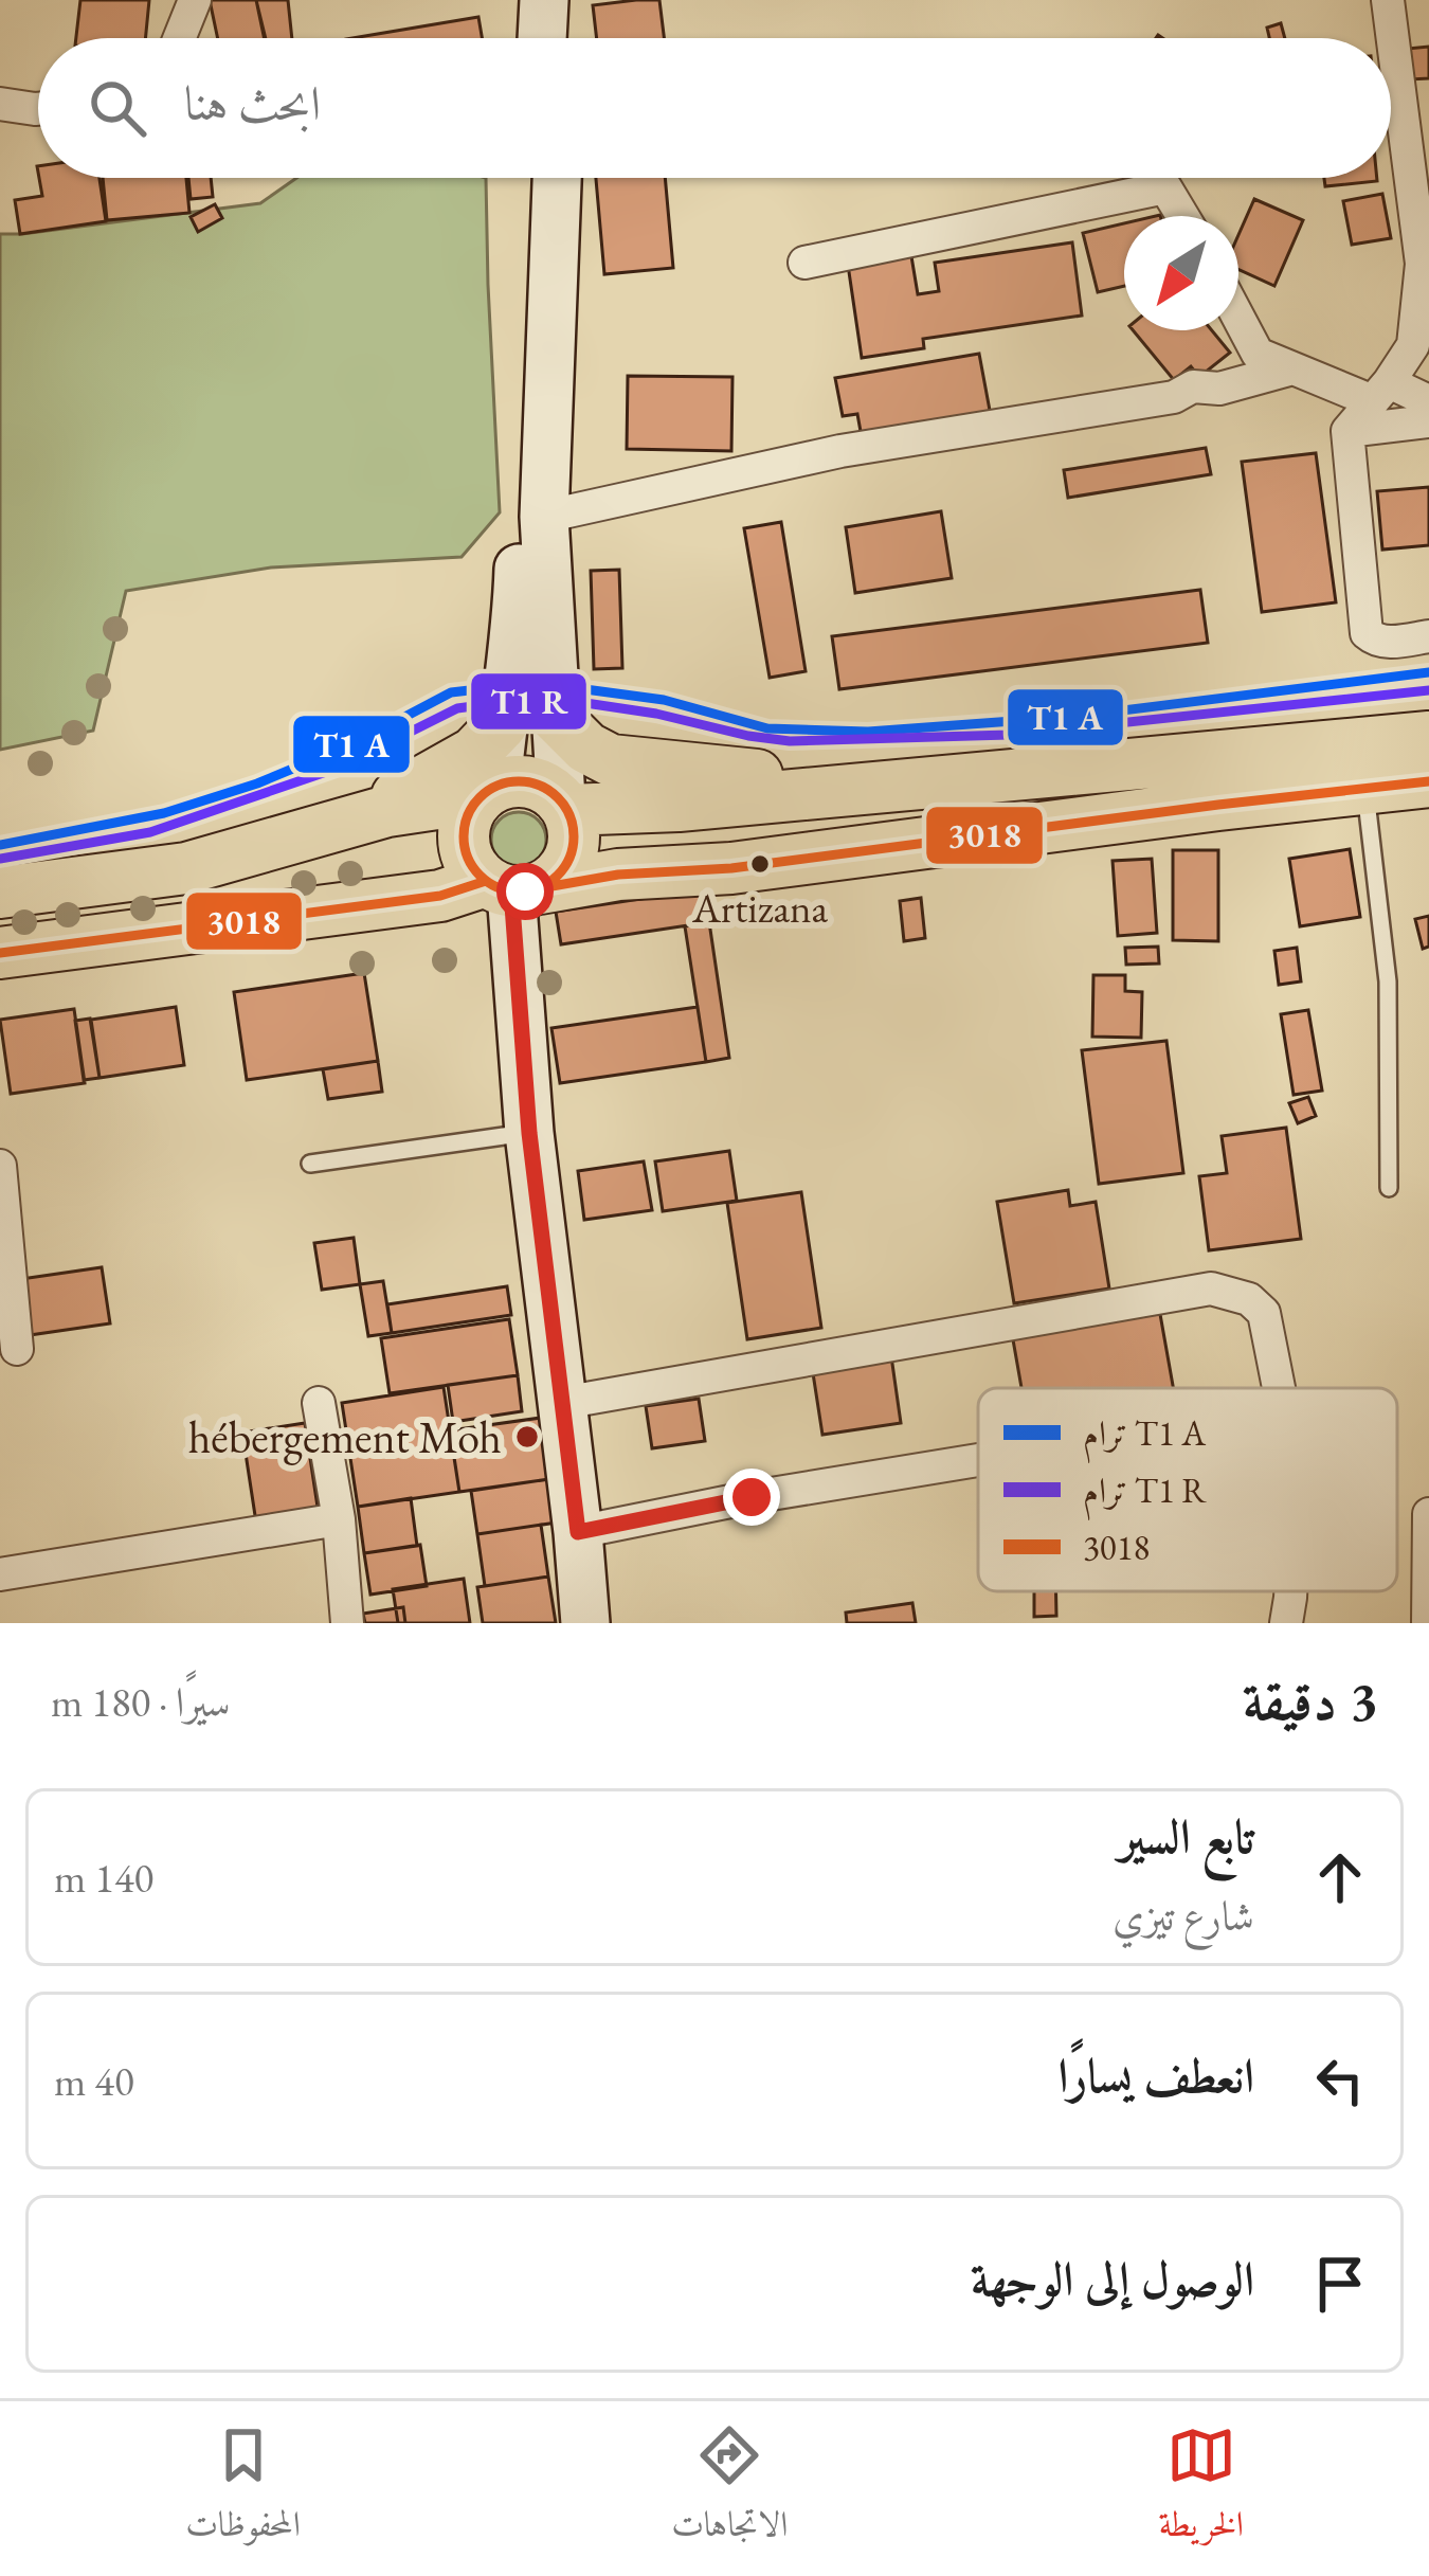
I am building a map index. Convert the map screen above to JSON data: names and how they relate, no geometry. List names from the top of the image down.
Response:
{
  "places": ["Artizana", "hébergement Moh"],
  "lines": ["transit line 3018"],
  "legend": ["ترام T1 A", "ترام T1 R", "3018"],
  "north": "bottom left",
  "page": {
    "search": "ابحث هنا",
    "heading": ["3 دقيقة", "سيرًا · 180 m"],
    "list": [
      ["تابع السير", "شارع تيزي", "140 m"],
      ["انعطف يسارًا", "40 m"],
      "الوصول إلى الوجهة"
    ],
    "nav": ["الخريطة", "الاتجاهات", "المحفوظات"]
  }
}
